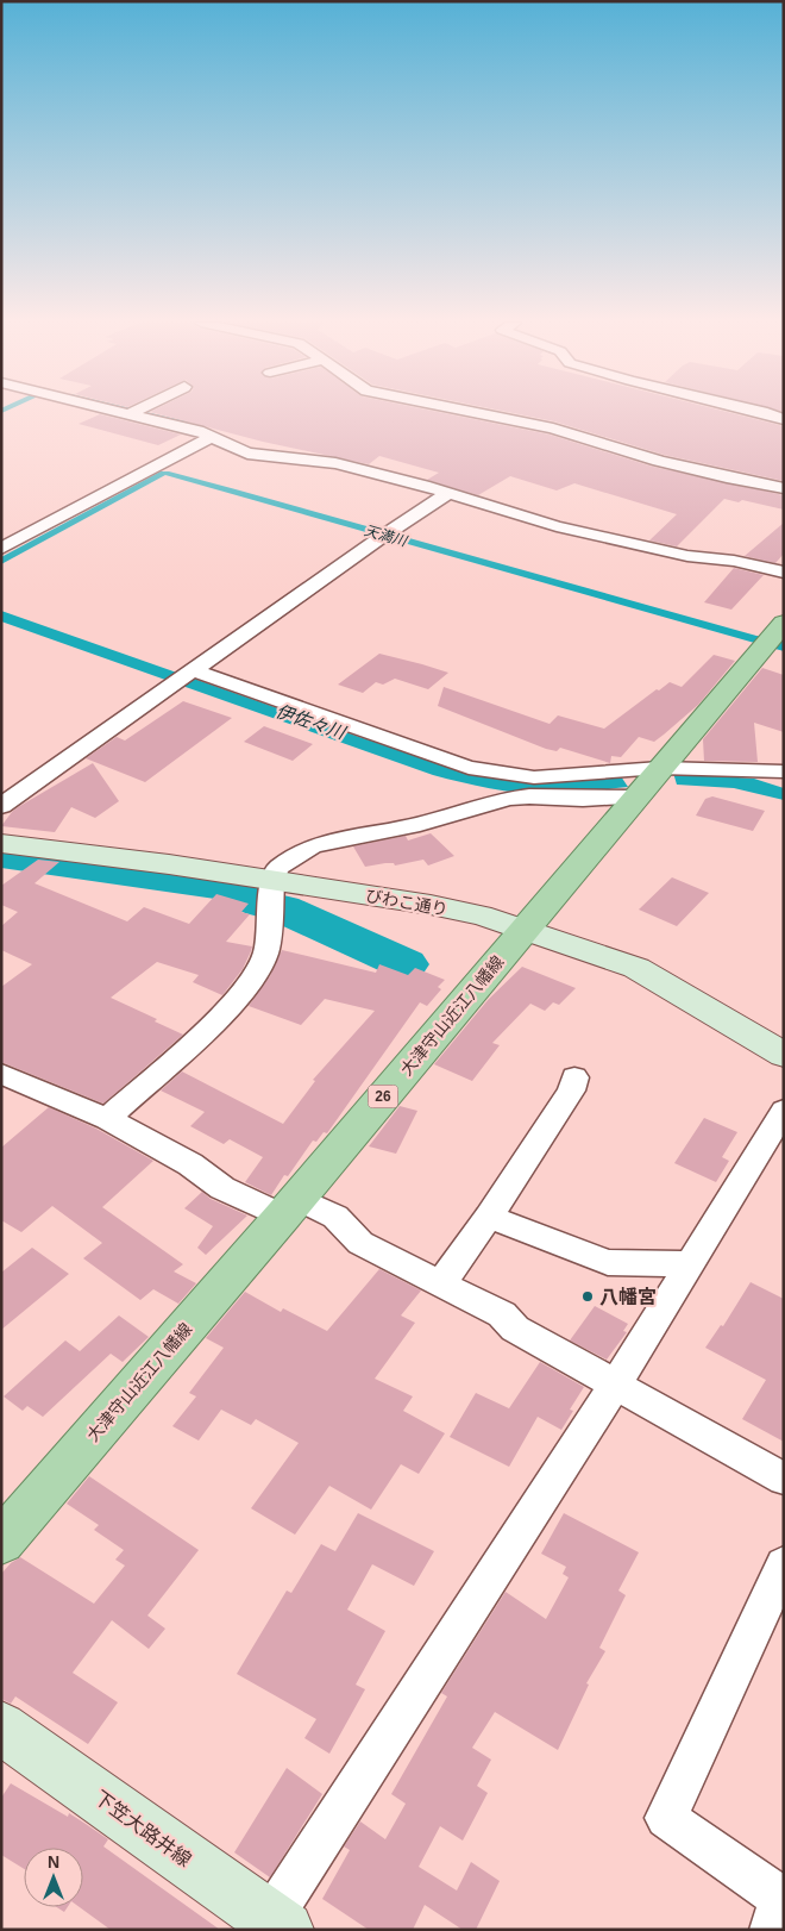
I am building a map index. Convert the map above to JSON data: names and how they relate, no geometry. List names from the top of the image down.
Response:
{
  "streets": {
    "main road": ["大津守山近江八幡線", "26"],
    "street": ["びわこ通り", "下笠大路井線"]
  },
  "crossings": [
    ["びわこ通り", "大津守山近江八幡線"]
  ],
  "water": ["天満川", "伊佐々川"],
  "places": ["八幡宮"],
  "north": "top"
}
